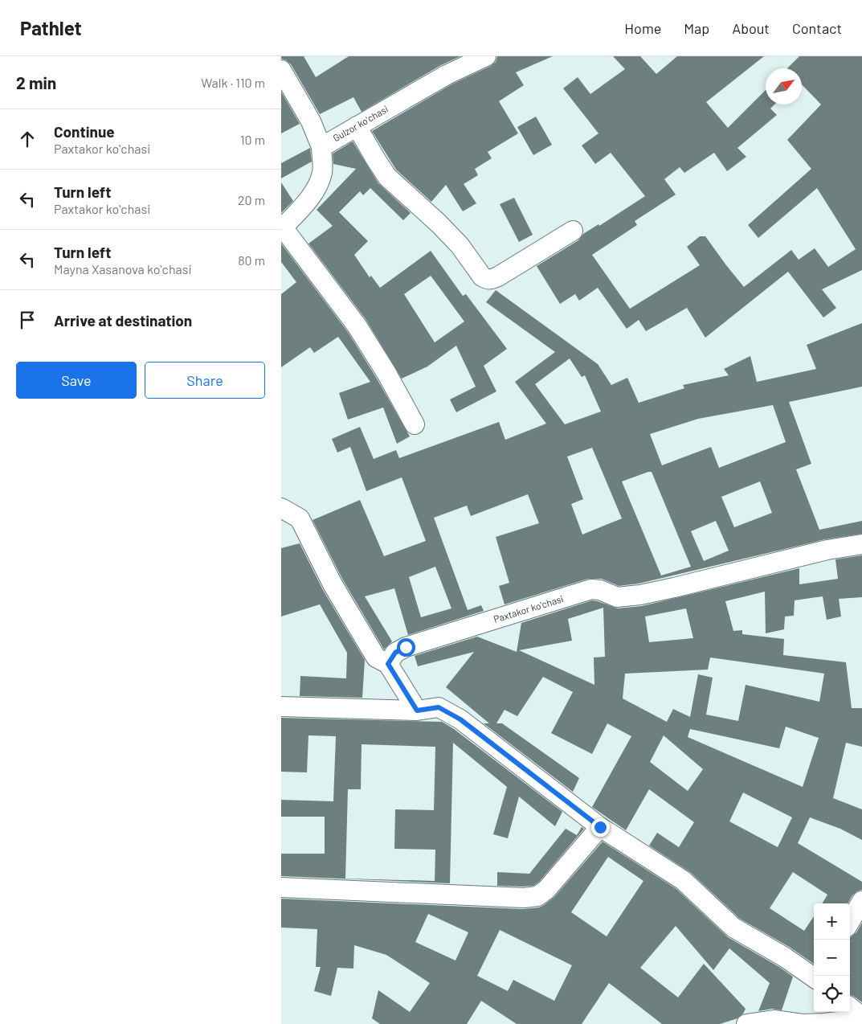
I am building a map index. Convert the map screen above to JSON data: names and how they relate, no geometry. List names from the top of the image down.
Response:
{
  "streets": {
    "street": ["Gulzor koʻchasi", "Paxtakor koʻchasi"]
  },
  "north": "top right",
  "page": {
    "header": "Pathlet",
    "nav": [
      "Home",
      "Map",
      "About",
      "Contact"
    ],
    "heading": ["2 min", "Walk · 110 m"],
    "list": [
      ["Continue", "Paxtakor koʻchasi", "10 m"],
      ["Turn left", "Paxtakor koʻchasi", "20 m"],
      ["Turn left", "Mayna Xasanova koʻchasi", "80 m"],
      "Arrive at destination"
    ],
    "buttons": ["Save", "Share"],
    "map_buttons": ["+", "−"]
  }
}
